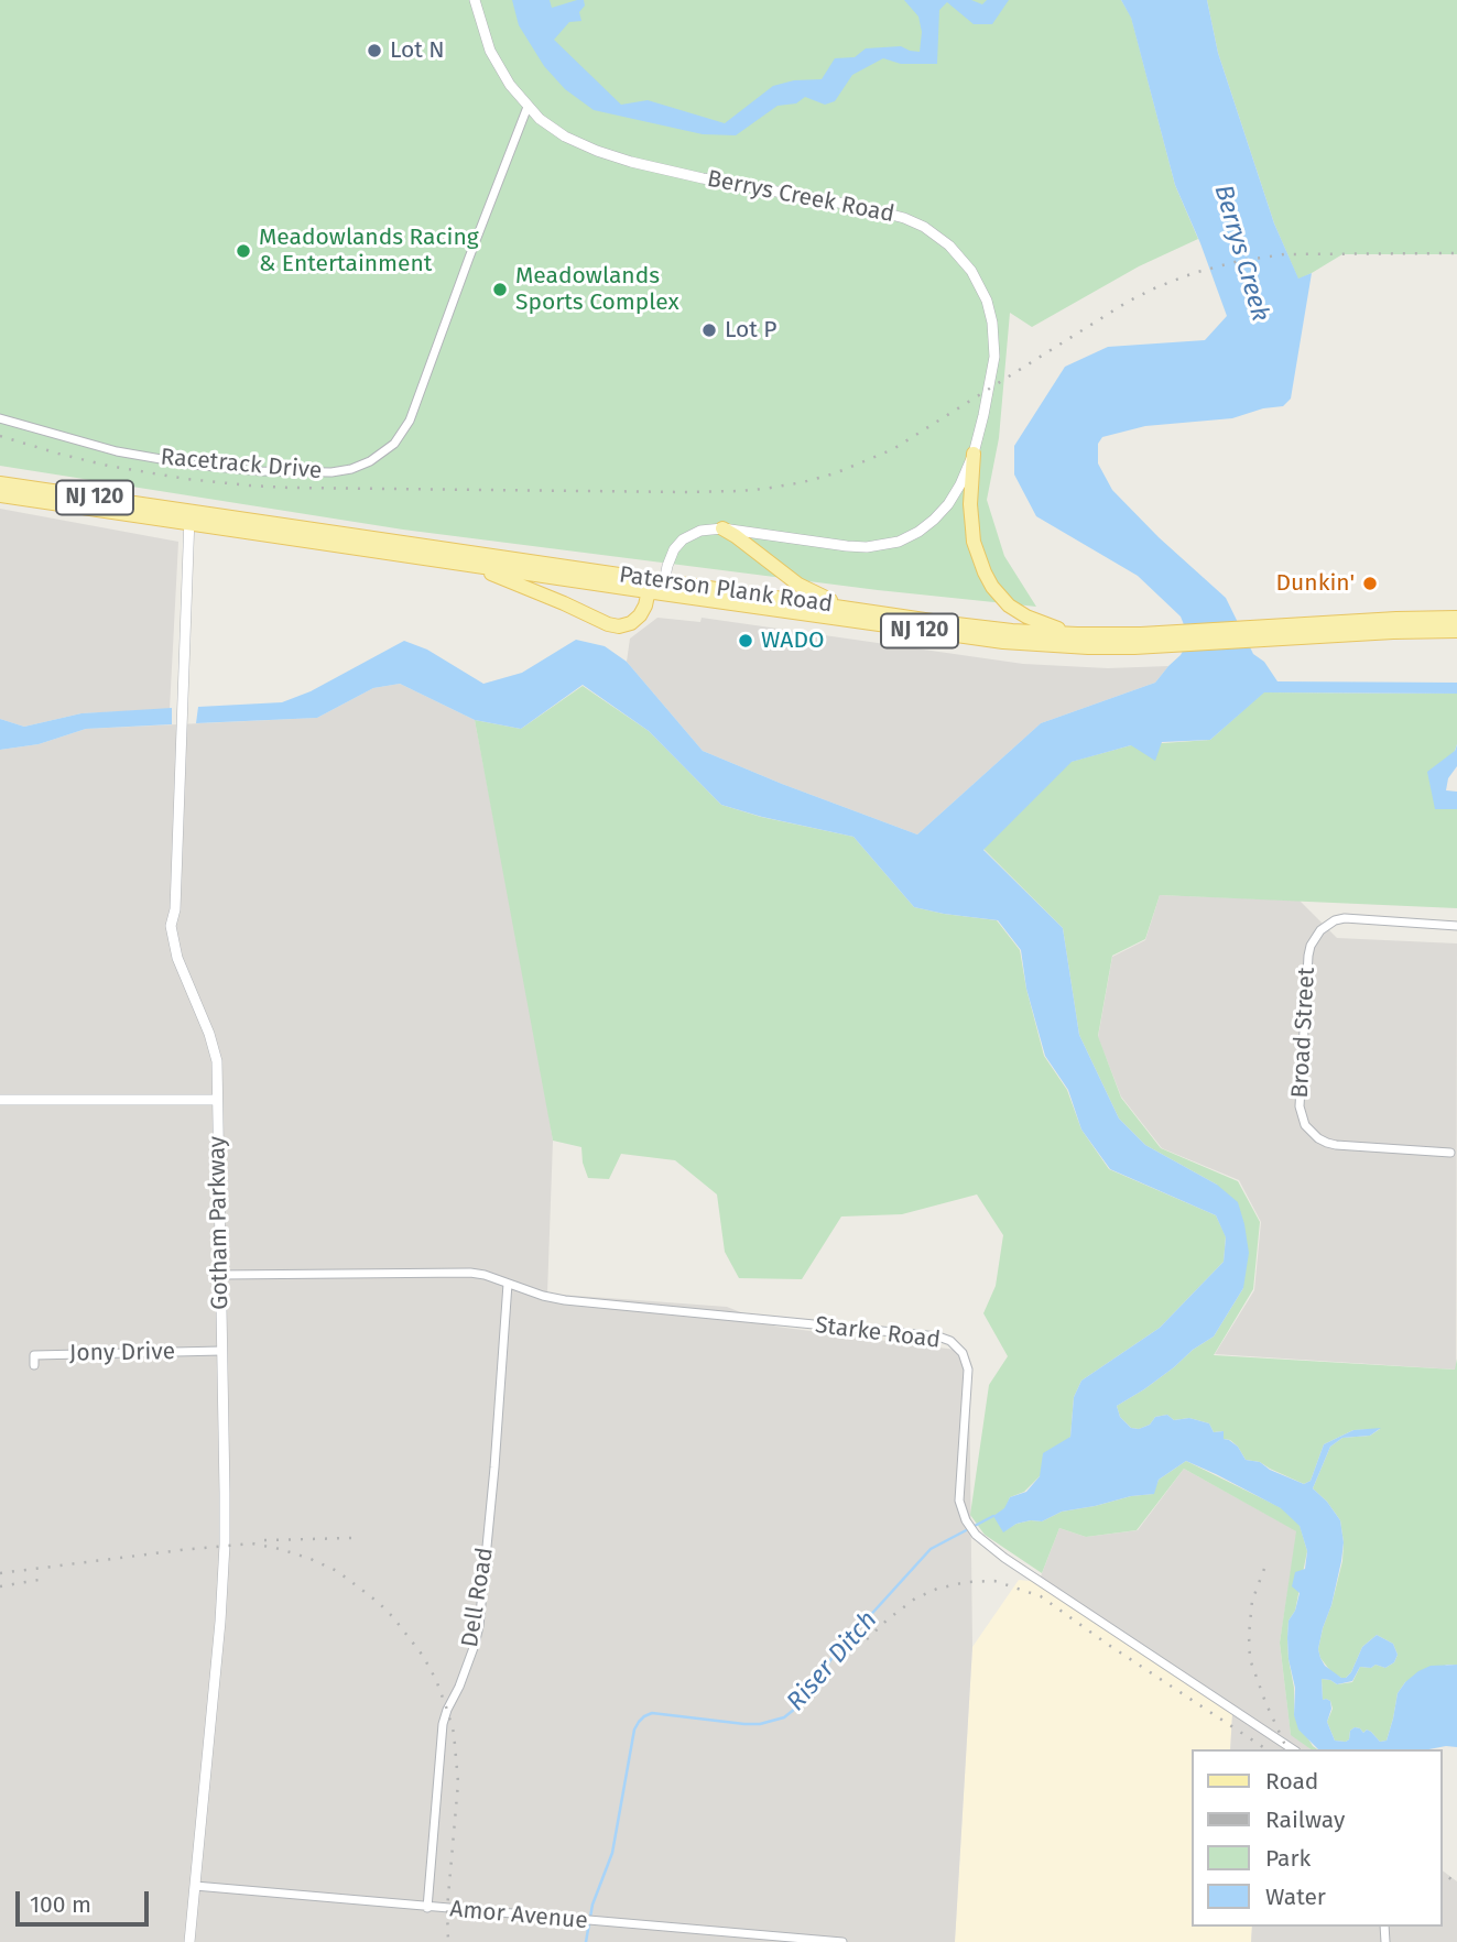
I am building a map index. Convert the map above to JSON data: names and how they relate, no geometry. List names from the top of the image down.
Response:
{
  "streets": {
    "main road": ["NJ 120", "Paterson Plank Road"],
    "street": [
      "Berrys Creek Road",
      "Racetrack Drive",
      "Broad Street",
      "Gotham Parkway",
      "Starke Road",
      "Jony Drive",
      "Dell Road",
      "Amor Avenue"
    ]
  },
  "crossings": [
    ["Berrys Creek Road", "Racetrack Drive"],
    ["Berrys Creek Road", "Paterson Plank Road"],
    ["Paterson Plank Road", "Gotham Parkway"],
    ["Gotham Parkway", "Starke Road"],
    ["Gotham Parkway", "Jony Drive"],
    ["Gotham Parkway", "Amor Avenue"],
    ["Starke Road", "Dell Road"],
    ["Dell Road", "Amor Avenue"]
  ],
  "water": ["Berrys Creek", "Riser Ditch"],
  "places": [
    "Lot N",
    "Meadowlands Racing & Entertainment",
    "Meadowlands Sports Complex",
    "Lot P",
    "Dunkin'",
    "WADO"
  ],
  "legend": [
    "Road",
    "Railway",
    "Park",
    "Water"
  ],
  "scale_bar": "100 m"
}
